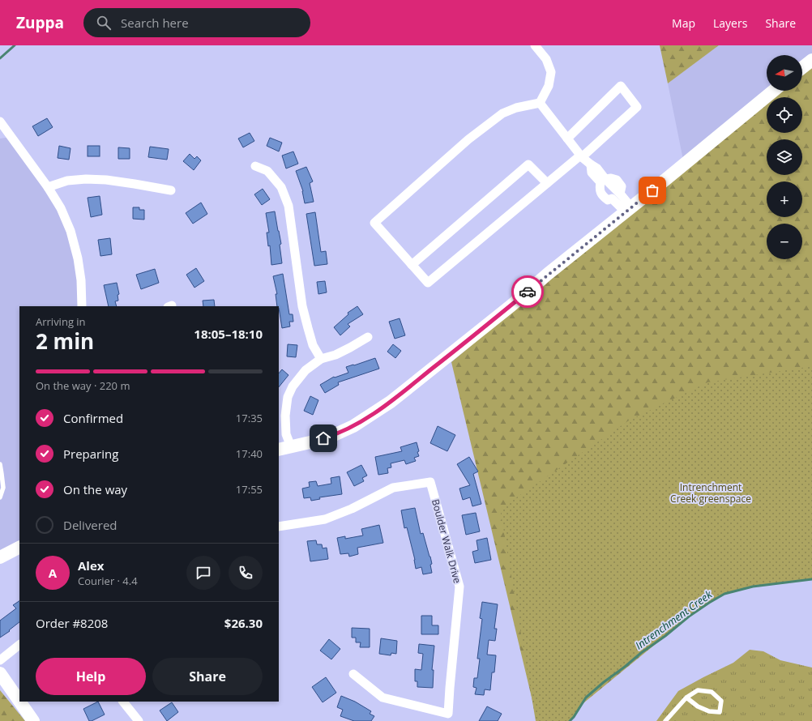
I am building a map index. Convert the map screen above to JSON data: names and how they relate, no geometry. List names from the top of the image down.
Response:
{
  "streets": {
    "street": ["Boulder Walk Drive"]
  },
  "water": ["Intrenchment Creek"],
  "parks": ["Intrenchment Creek greenspace"],
  "north": "left",
  "page": {
    "header": "Zuppa",
    "search": "Search here",
    "nav": ["Map", "Layers", "Share"],
    "map_buttons": ["+", "−"],
    "heading": ["2 min", "Arriving in", "18:05–18:10"],
    "panel": [
      "Alex",
      "Courier · 4.4",
      "Order #8208",
      "$26.30"
    ],
    "bar": "On the way · 220 m",
    "list": [
      ["Confirmed", "17:35"],
      ["Preparing", "17:40"],
      ["On the way", "17:55"],
      "Delivered"
    ],
    "round": "A",
    "buttons": ["Help", "Share"]
  }
}
